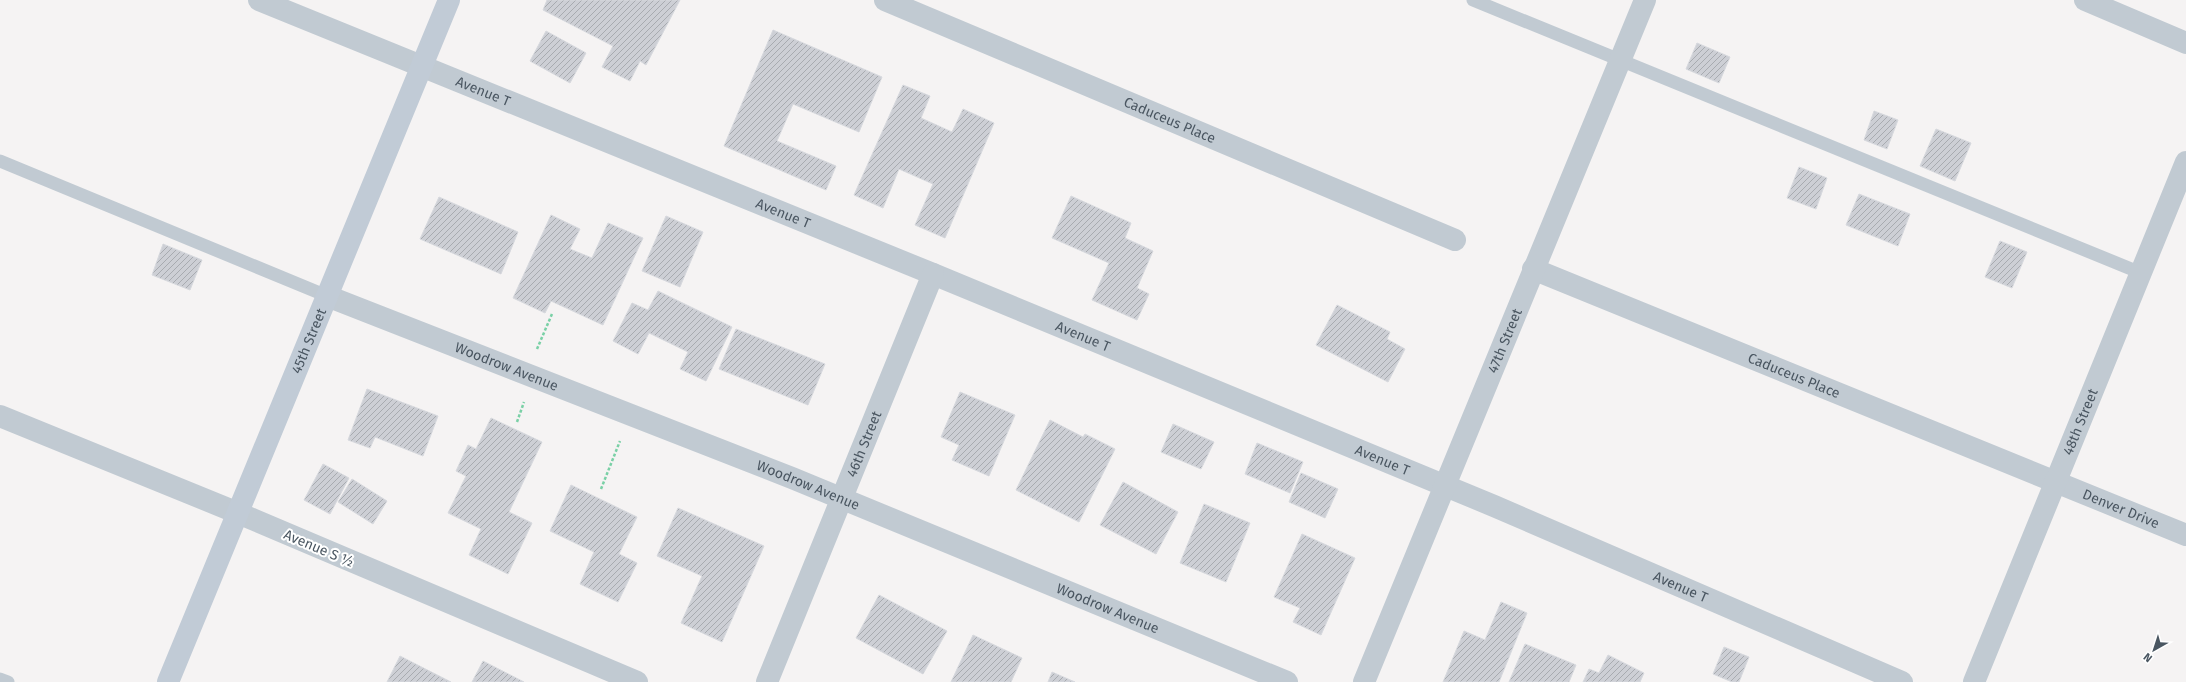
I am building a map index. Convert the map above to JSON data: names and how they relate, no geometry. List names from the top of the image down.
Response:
{
  "streets": {
    "main road": ["45th Street"],
    "street": [
      "Avenue T",
      "Caduceus Place",
      "47th Street",
      "Woodrow Avenue",
      "48th Street",
      "46th Street",
      "Denver Drive",
      "Avenue S ½"
    ]
  },
  "crossings": [
    ["Avenue T", "45th Street"],
    ["Avenue T", "47th Street"],
    ["Avenue T", "46th Street"],
    ["Caduceus Place", "47th Street"],
    ["Caduceus Place", "48th Street"],
    ["Caduceus Place", "Denver Drive"],
    ["45th Street", "Woodrow Avenue"],
    ["45th Street", "Avenue S ½"],
    ["Woodrow Avenue", "46th Street"],
    ["48th Street", "Denver Drive"]
  ],
  "north": "bottom left"
}
